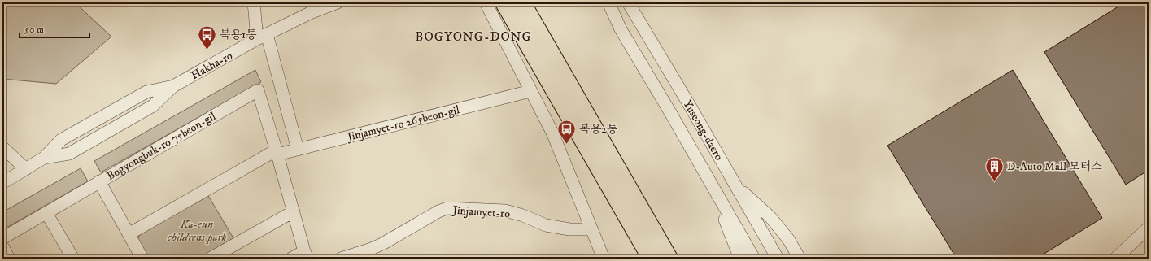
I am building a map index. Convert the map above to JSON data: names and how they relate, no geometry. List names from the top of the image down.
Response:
{
  "streets": {
    "street": [
      "Hakha-ro",
      "Jinjamyet-ro 265beon-gil",
      "Yuseong-daero",
      "Bogyongbuk-ro 75beon-gil",
      "Jinjamyet-ro"
    ]
  },
  "crossings": [
    ["Jinjamyet-ro 265beon-gil", "Bogyongbuk-ro 75beon-gil"]
  ],
  "districts": ["BOGYONG-DONG"],
  "parks": ["Ka-eun childrens park"],
  "places": {
    "bus stop": ["복용1통", "복용2통"],
    "building": ["D-Auto Mall 모터스"]
  },
  "scale_bar": "50 m"
}
